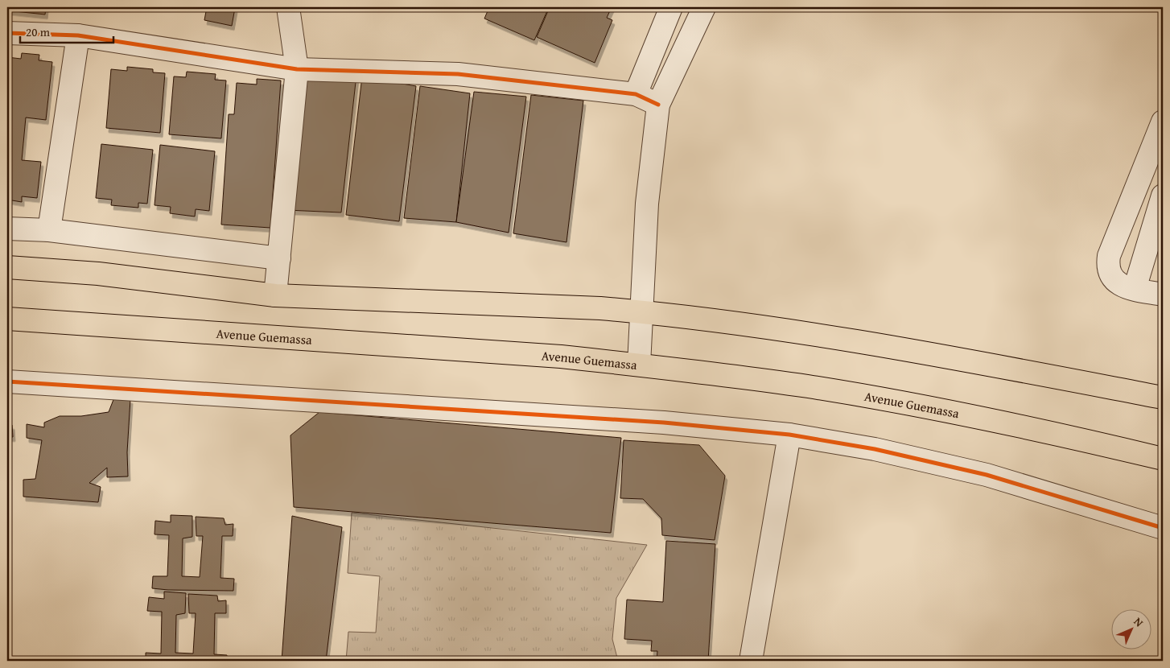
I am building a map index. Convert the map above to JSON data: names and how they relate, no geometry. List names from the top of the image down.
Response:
{
  "streets": {
    "main road": ["Avenue Guemassa"]
  },
  "scale_bar": "20 m",
  "north": "top right"
}
